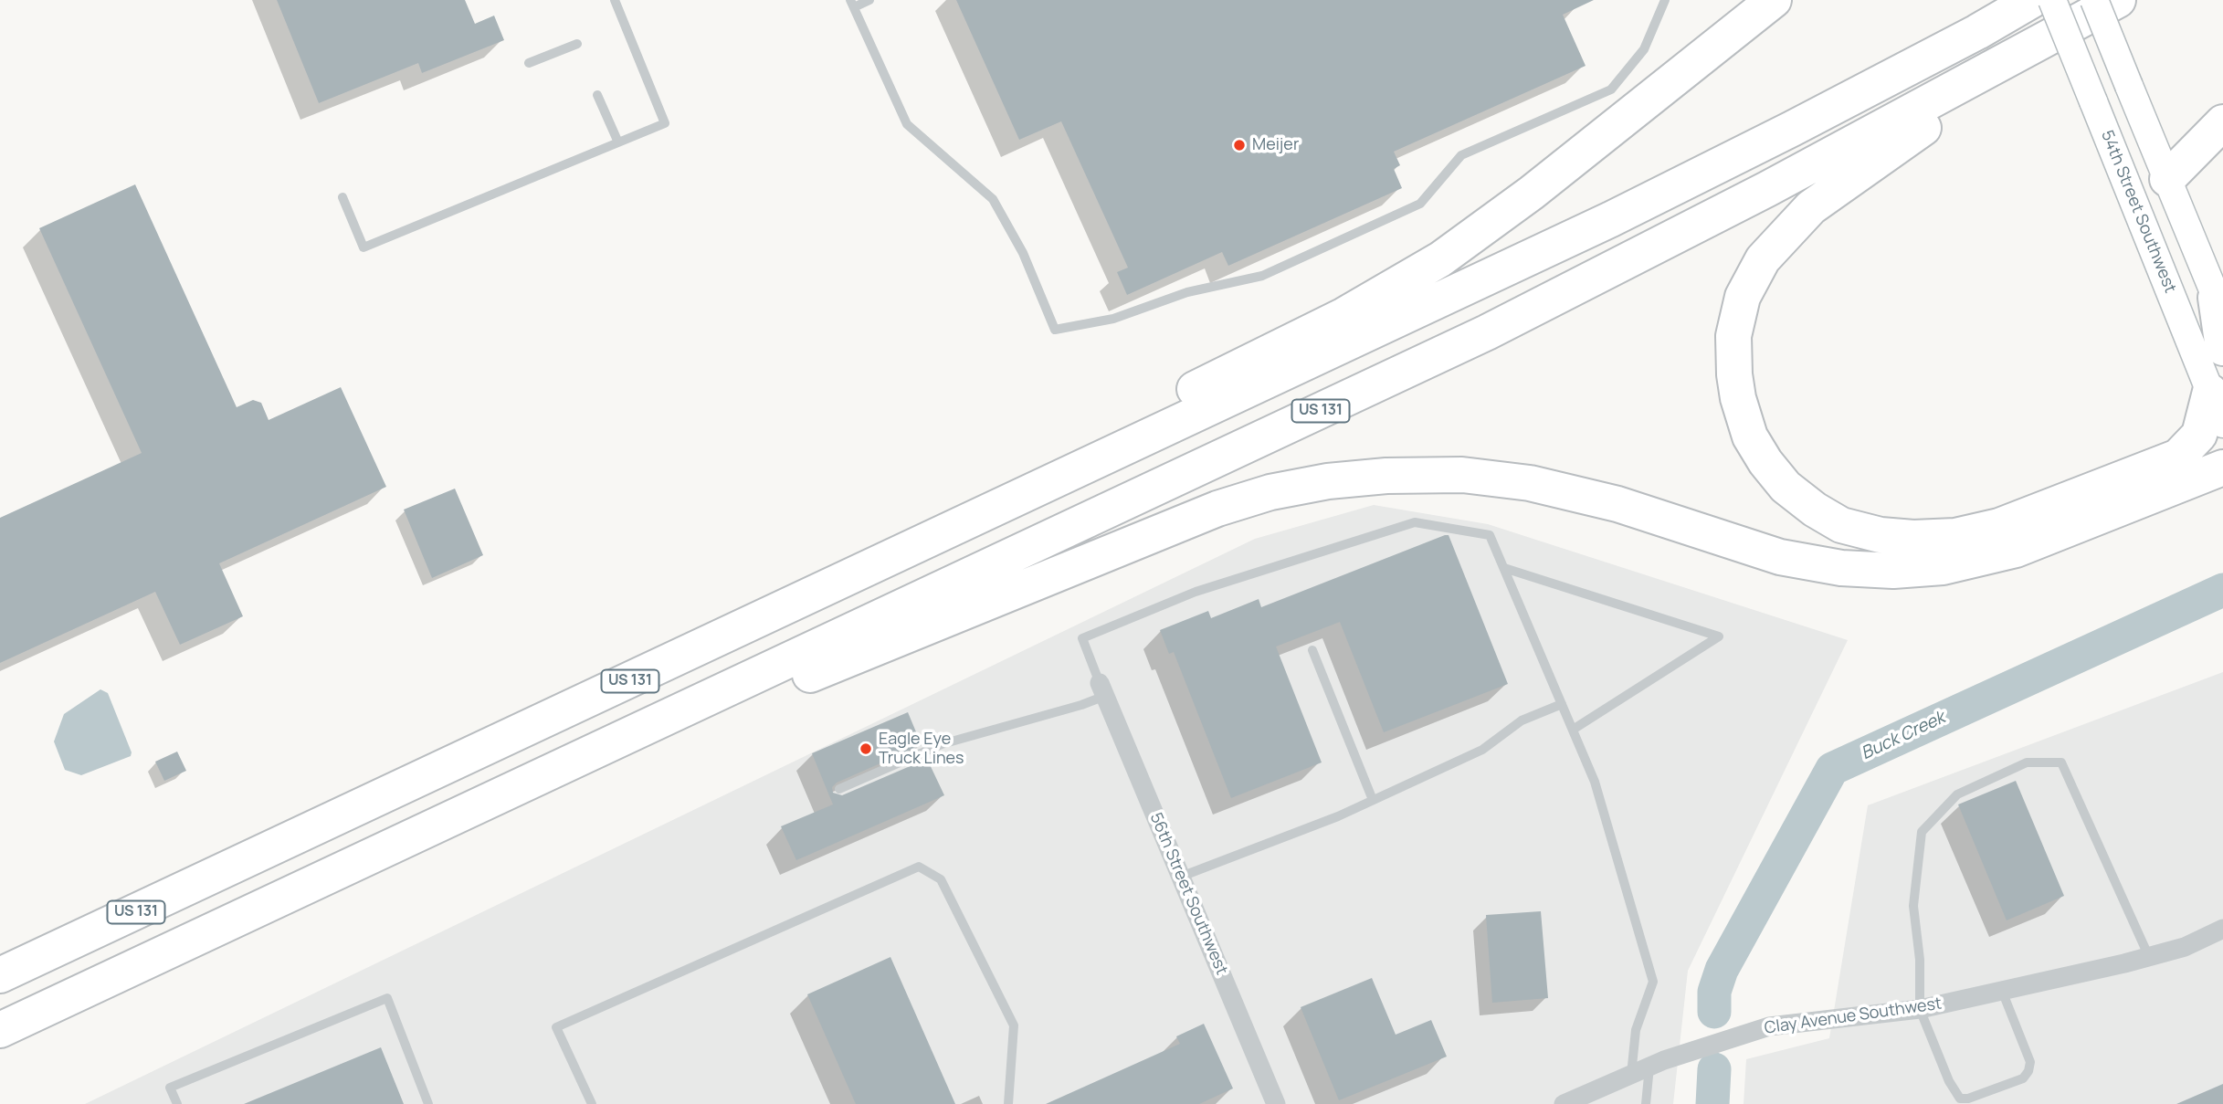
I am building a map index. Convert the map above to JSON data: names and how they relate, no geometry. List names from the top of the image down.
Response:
{
  "streets": {
    "highway": ["US 131"],
    "main road": ["54th Street Southwest"],
    "street": ["56th Street Southwest", "Clay Avenue Southwest"]
  },
  "water": ["Buck Creek"],
  "places": ["Meijer", "Eagle Eye Truck Lines"]
}
